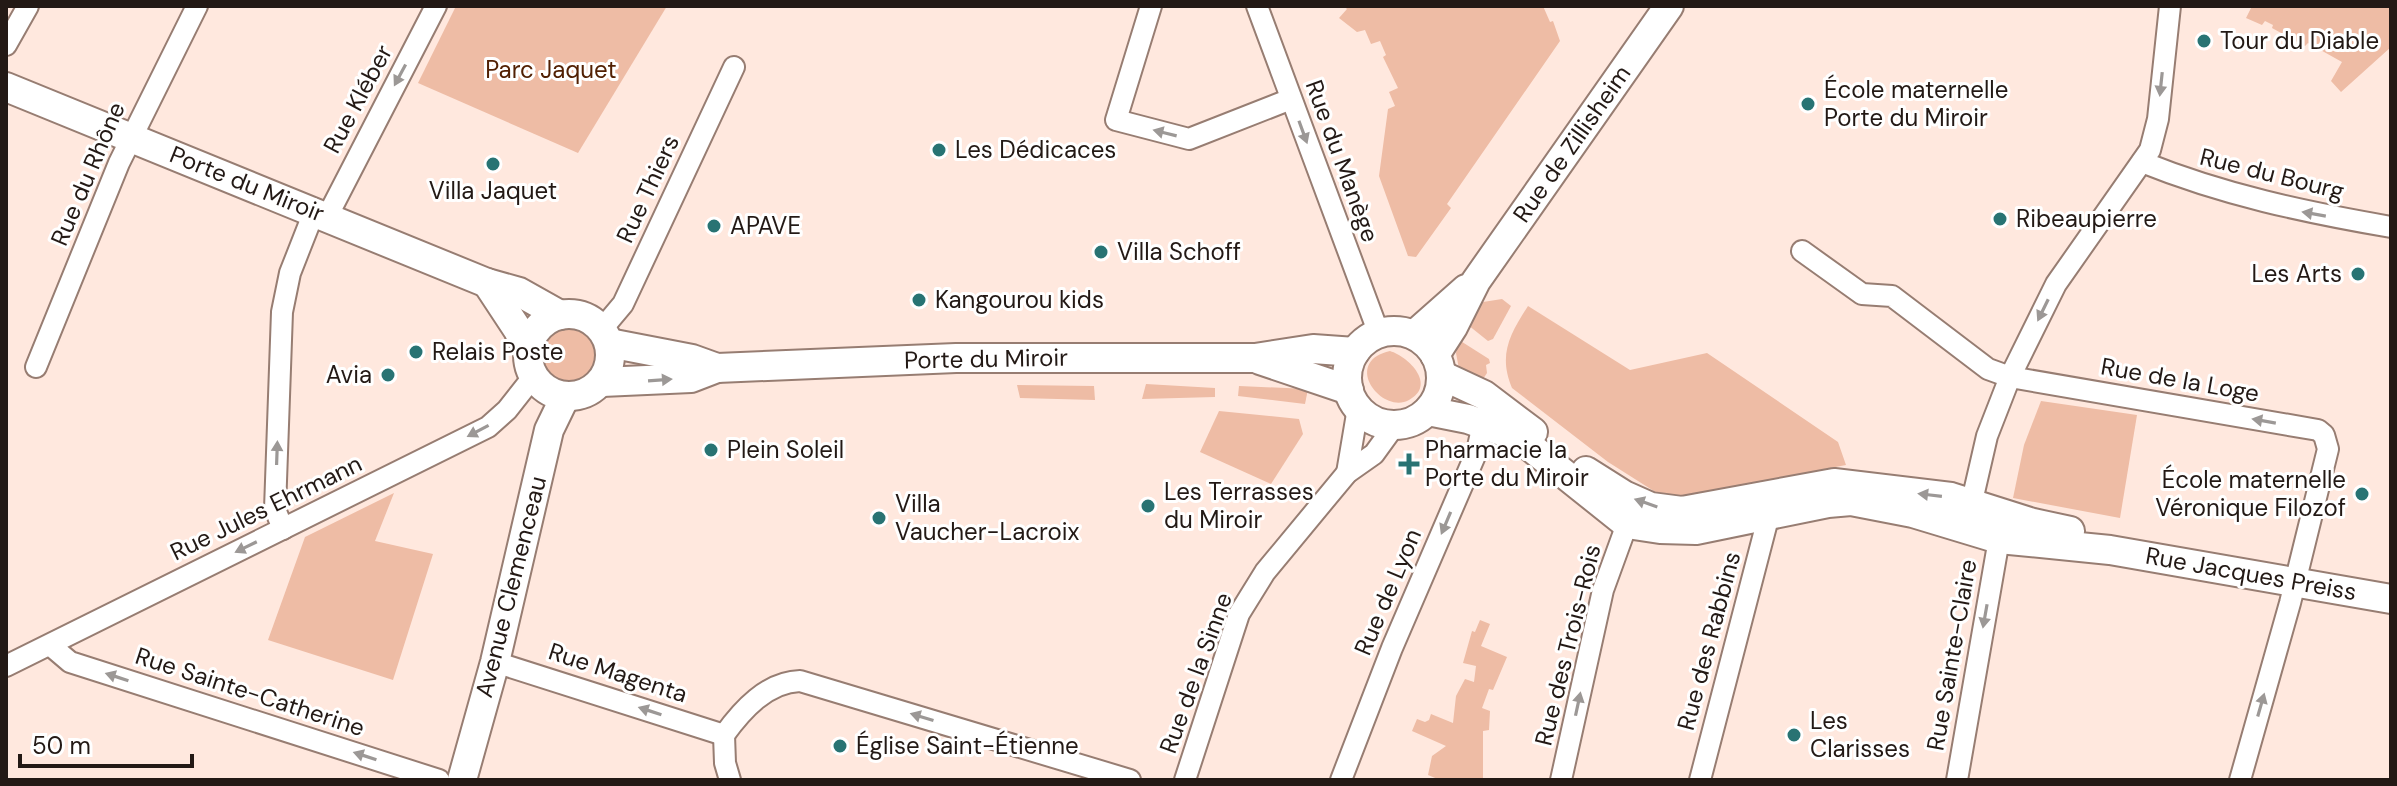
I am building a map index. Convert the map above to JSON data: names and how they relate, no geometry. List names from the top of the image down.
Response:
{
  "streets": {
    "main road": [
      "Rue de Zillisheim",
      "Porte du Miroir",
      "Rue Jacques Preiss",
      "Avenue Clemenceau"
    ],
    "street": [
      "Rue Kléber",
      "Rue du Manège",
      "Rue du Rhône",
      "Rue du Bourg",
      "Rue Thiers",
      "Rue de la Loge",
      "Rue Jules Ehrmann",
      "Rue de Lyon",
      "Rue des Rabbins",
      "Rue des Trois-Rois",
      "Rue Sainte-Claire",
      "Rue Magenta",
      "Rue de la Sinne",
      "Rue Sainte-Catherine"
    ]
  },
  "crossings": [
    ["Rue Kléber", "Porte du Miroir"],
    ["Rue Kléber", "Rue Jules Ehrmann"],
    ["Rue de Zillisheim", "Rue du Manège"],
    ["Rue de Zillisheim", "Porte du Miroir"],
    ["Rue de Zillisheim", "Rue Jacques Preiss"],
    ["Rue de Zillisheim", "Rue de la Sinne"],
    ["Rue du Manège", "Porte du Miroir"],
    ["Rue du Manège", "Rue Jacques Preiss"],
    ["Rue du Manège", "Rue de la Sinne"],
    ["Rue du Rhône", "Porte du Miroir"],
    ["Porte du Miroir", "Rue Thiers"],
    ["Porte du Miroir", "Rue Jules Ehrmann"],
    ["Porte du Miroir", "Rue Jacques Preiss"],
    ["Porte du Miroir", "Avenue Clemenceau"],
    ["Porte du Miroir", "Rue de la Sinne"],
    ["Rue Thiers", "Rue Jules Ehrmann"],
    ["Rue Thiers", "Avenue Clemenceau"],
    ["Rue de la Loge", "Rue Jacques Preiss"],
    ["Rue Jules Ehrmann", "Avenue Clemenceau"],
    ["Rue Jules Ehrmann", "Rue Sainte-Catherine"],
    ["Rue Jacques Preiss", "Rue des Rabbins"],
    ["Rue Jacques Preiss", "Rue des Trois-Rois"],
    ["Rue Jacques Preiss", "Rue Sainte-Claire"],
    ["Rue Jacques Preiss", "Rue de la Sinne"],
    ["Avenue Clemenceau", "Rue Magenta"]
  ],
  "one_way": [
    "Rue du Manège",
    "Rue du Bourg",
    "Rue Jules Ehrmann",
    "Rue de Lyon",
    "Rue des Trois-Rois",
    "Rue Sainte-Claire",
    "Rue Magenta",
    "Rue Sainte-Catherine"
  ],
  "parks": ["Parc Jaquet"],
  "places": {
    "other": [
      "Tour du Diable",
      "École maternelle Porte du Miroir",
      "Les Dédicaces",
      "Villa Jaquet",
      "Ribeaupierre",
      "APAVE",
      "Villa Schoff",
      "Les Arts",
      "Kangourou kids",
      "Relais Poste",
      "Avia",
      "Plein Soleil",
      "École maternelle Véronique Filozof",
      "Les Terrasses du Miroir",
      "Villa Vaucher-Lacroix",
      "Les Clarisses",
      "Église Saint-Étienne"
    ],
    "health": ["Pharmacie la Porte du Miroir"]
  },
  "scale_bar": "50 m"
}
